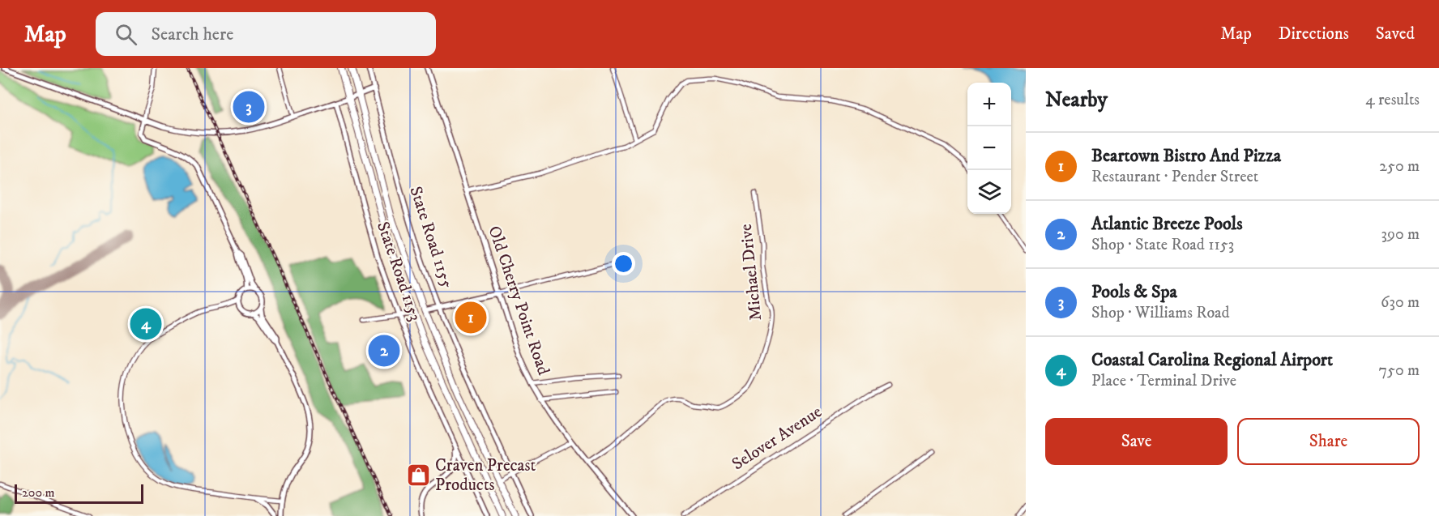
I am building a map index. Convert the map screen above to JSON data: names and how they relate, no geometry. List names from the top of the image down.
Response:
{
  "streets": {
    "street": [
      "State Road 1155",
      "State Road 1153",
      "Michael Drive",
      "Old Cherry Point Road",
      "Selover Avenue"
    ]
  },
  "crossings": [
    ["Michael Drive", "Old Cherry Point Road"]
  ],
  "places": {
    "shop": ["Craven Precast Products"]
  },
  "scale_bar": "200 m",
  "page": {
    "header": "Map",
    "search": "Search here",
    "nav": ["Map", "Directions", "Saved"],
    "heading": ["Nearby", "4 results"],
    "map_buttons": ["+", "−"],
    "pins": [
      "3",
      "1",
      "4",
      "2"
    ],
    "list": [
      {
        "mark": "1",
        "name": "Beartown Bistro And Pizza",
        "note": "Restaurant · Pender Street",
        "value": "250 m"
      },
      {
        "mark": "2",
        "name": "Atlantic Breeze Pools",
        "note": "Shop · State Road 1153",
        "value": "390 m"
      },
      {
        "mark": "3",
        "name": "Pools & Spa",
        "note": "Shop · Williams Road",
        "value": "630 m"
      },
      {
        "mark": "4",
        "name": "Coastal Carolina Regional Airport",
        "note": "Place · Terminal Drive",
        "value": "750 m"
      }
    ],
    "buttons": ["Save", "Share"],
    "scale": "200 m"
  }
}
